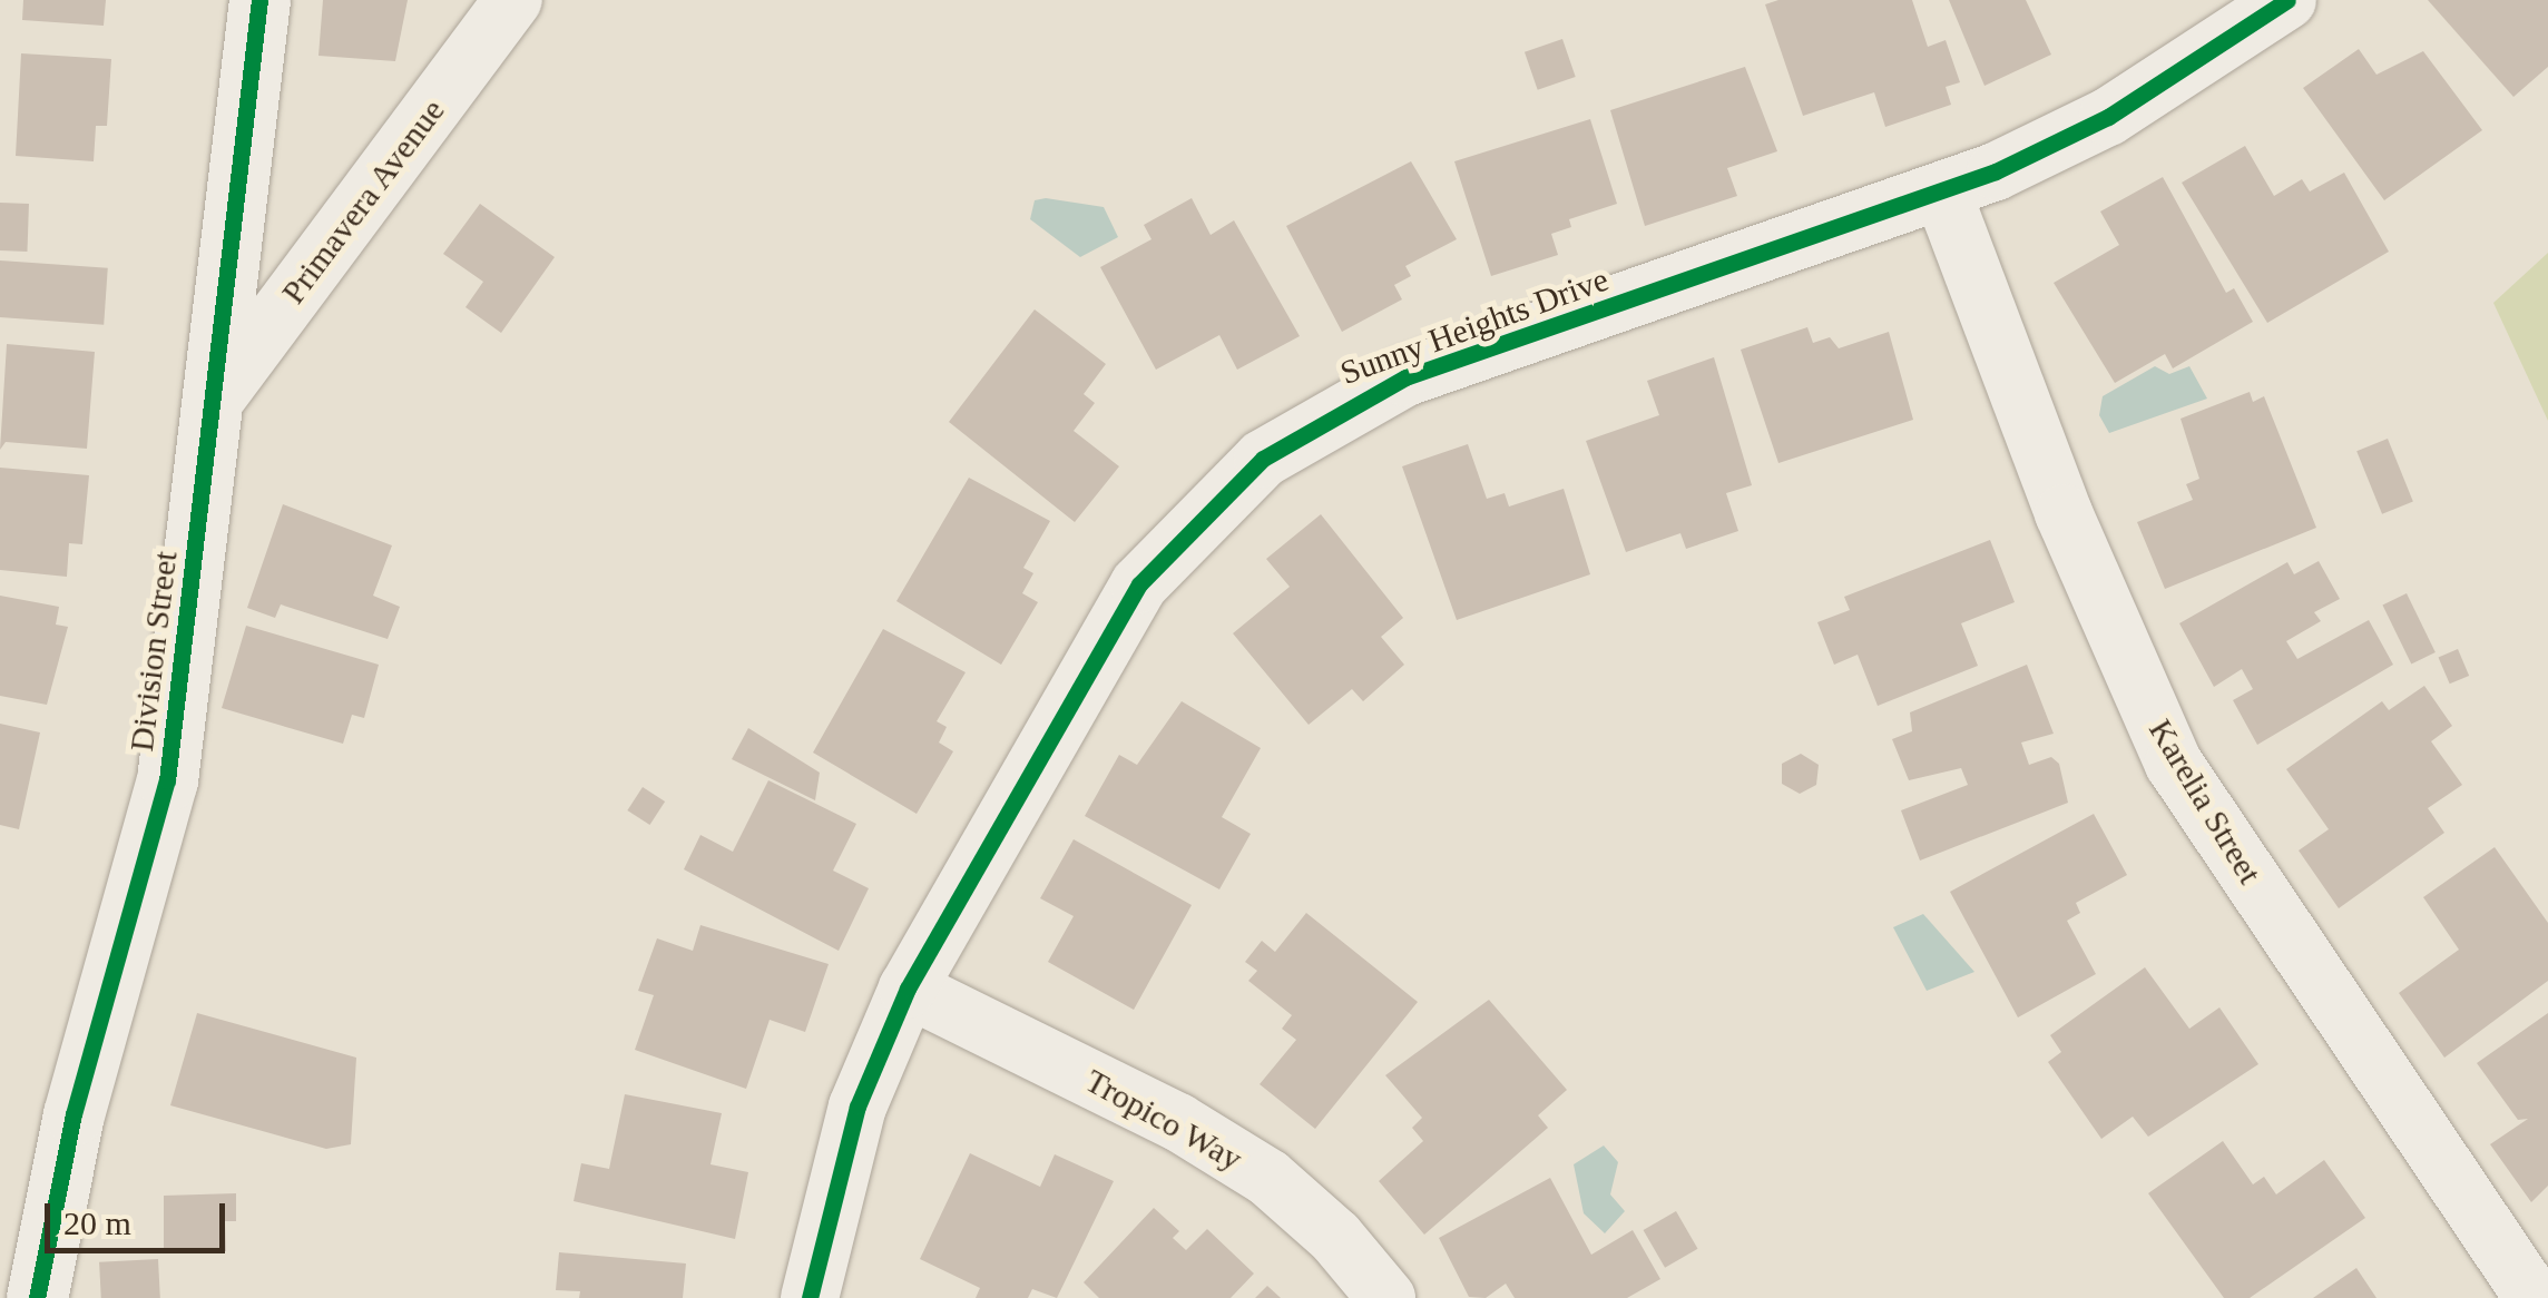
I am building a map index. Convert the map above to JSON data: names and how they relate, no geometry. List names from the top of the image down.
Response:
{
  "streets": {
    "street": [
      "Primavera Avenue",
      "Sunny Heights Drive",
      "Division Street",
      "Karelia Street",
      "Tropico Way"
    ]
  },
  "crossings": [
    ["Primavera Avenue", "Division Street"],
    ["Sunny Heights Drive", "Karelia Street"],
    ["Sunny Heights Drive", "Tropico Way"]
  ],
  "scale_bar": "20 m"
}
